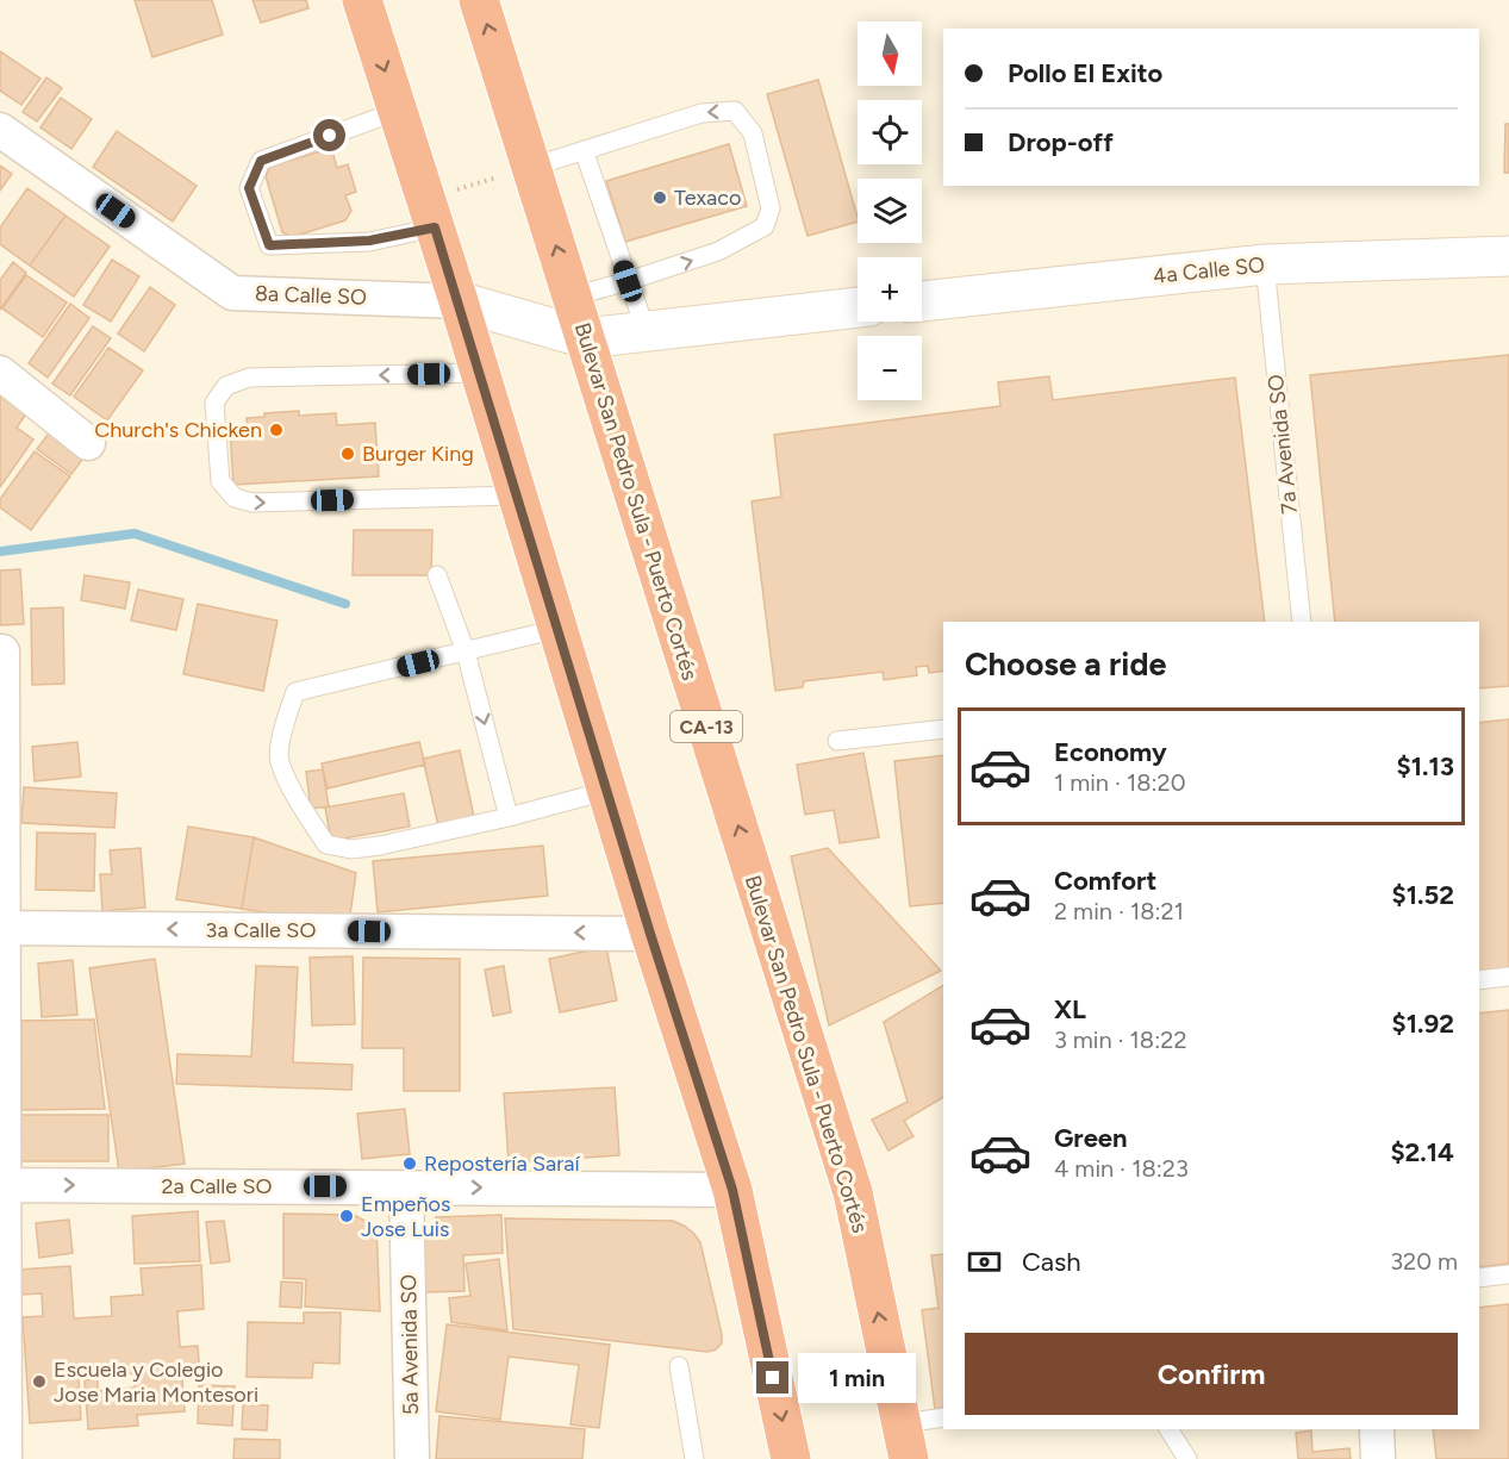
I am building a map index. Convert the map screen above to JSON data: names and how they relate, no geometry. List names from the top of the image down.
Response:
{
  "streets": {
    "highway": ["Bulevar San Pedro Sula - Puerto Cortés", "CA-13"],
    "street": [
      "4a Calle SO",
      "8a Calle SO",
      "3a Calle SO",
      "2a Calle SO",
      "5a Avenida SO"
    ],
    "lane": ["7a Avenida SO"]
  },
  "crossings": [
    ["4a Calle SO", "7a Avenida SO"],
    ["2a Calle SO", "5a Avenida SO"]
  ],
  "one_way": ["3a Calle SO", "2a Calle SO"],
  "places": [
    "Texaco",
    "Church's Chicken",
    "Burger King",
    "Repostería Saraí",
    "Empeños Jose Luis",
    "Escuela y Colegio Jose Maria Montesori"
  ],
  "north": "bottom",
  "page": {
    "map_buttons": ["+", "−"],
    "banner": ["Pollo El Exito", "Drop-off"],
    "heading": "Choose a ride",
    "list": [
      {
        "name": "Economy",
        "note": "1 min · 18:20",
        "value": "$1.13"
      },
      {
        "name": "Comfort",
        "note": "2 min · 18:21",
        "value": "$1.52"
      },
      {
        "name": "XL",
        "note": "3 min · 18:22",
        "value": "$1.92"
      },
      {
        "name": "Green",
        "note": "4 min · 18:23",
        "value": "$2.14"
      }
    ],
    "pay": ["Cash", "320 m"],
    "buttons": "Confirm",
    "bubble": "1 min"
  }
}
